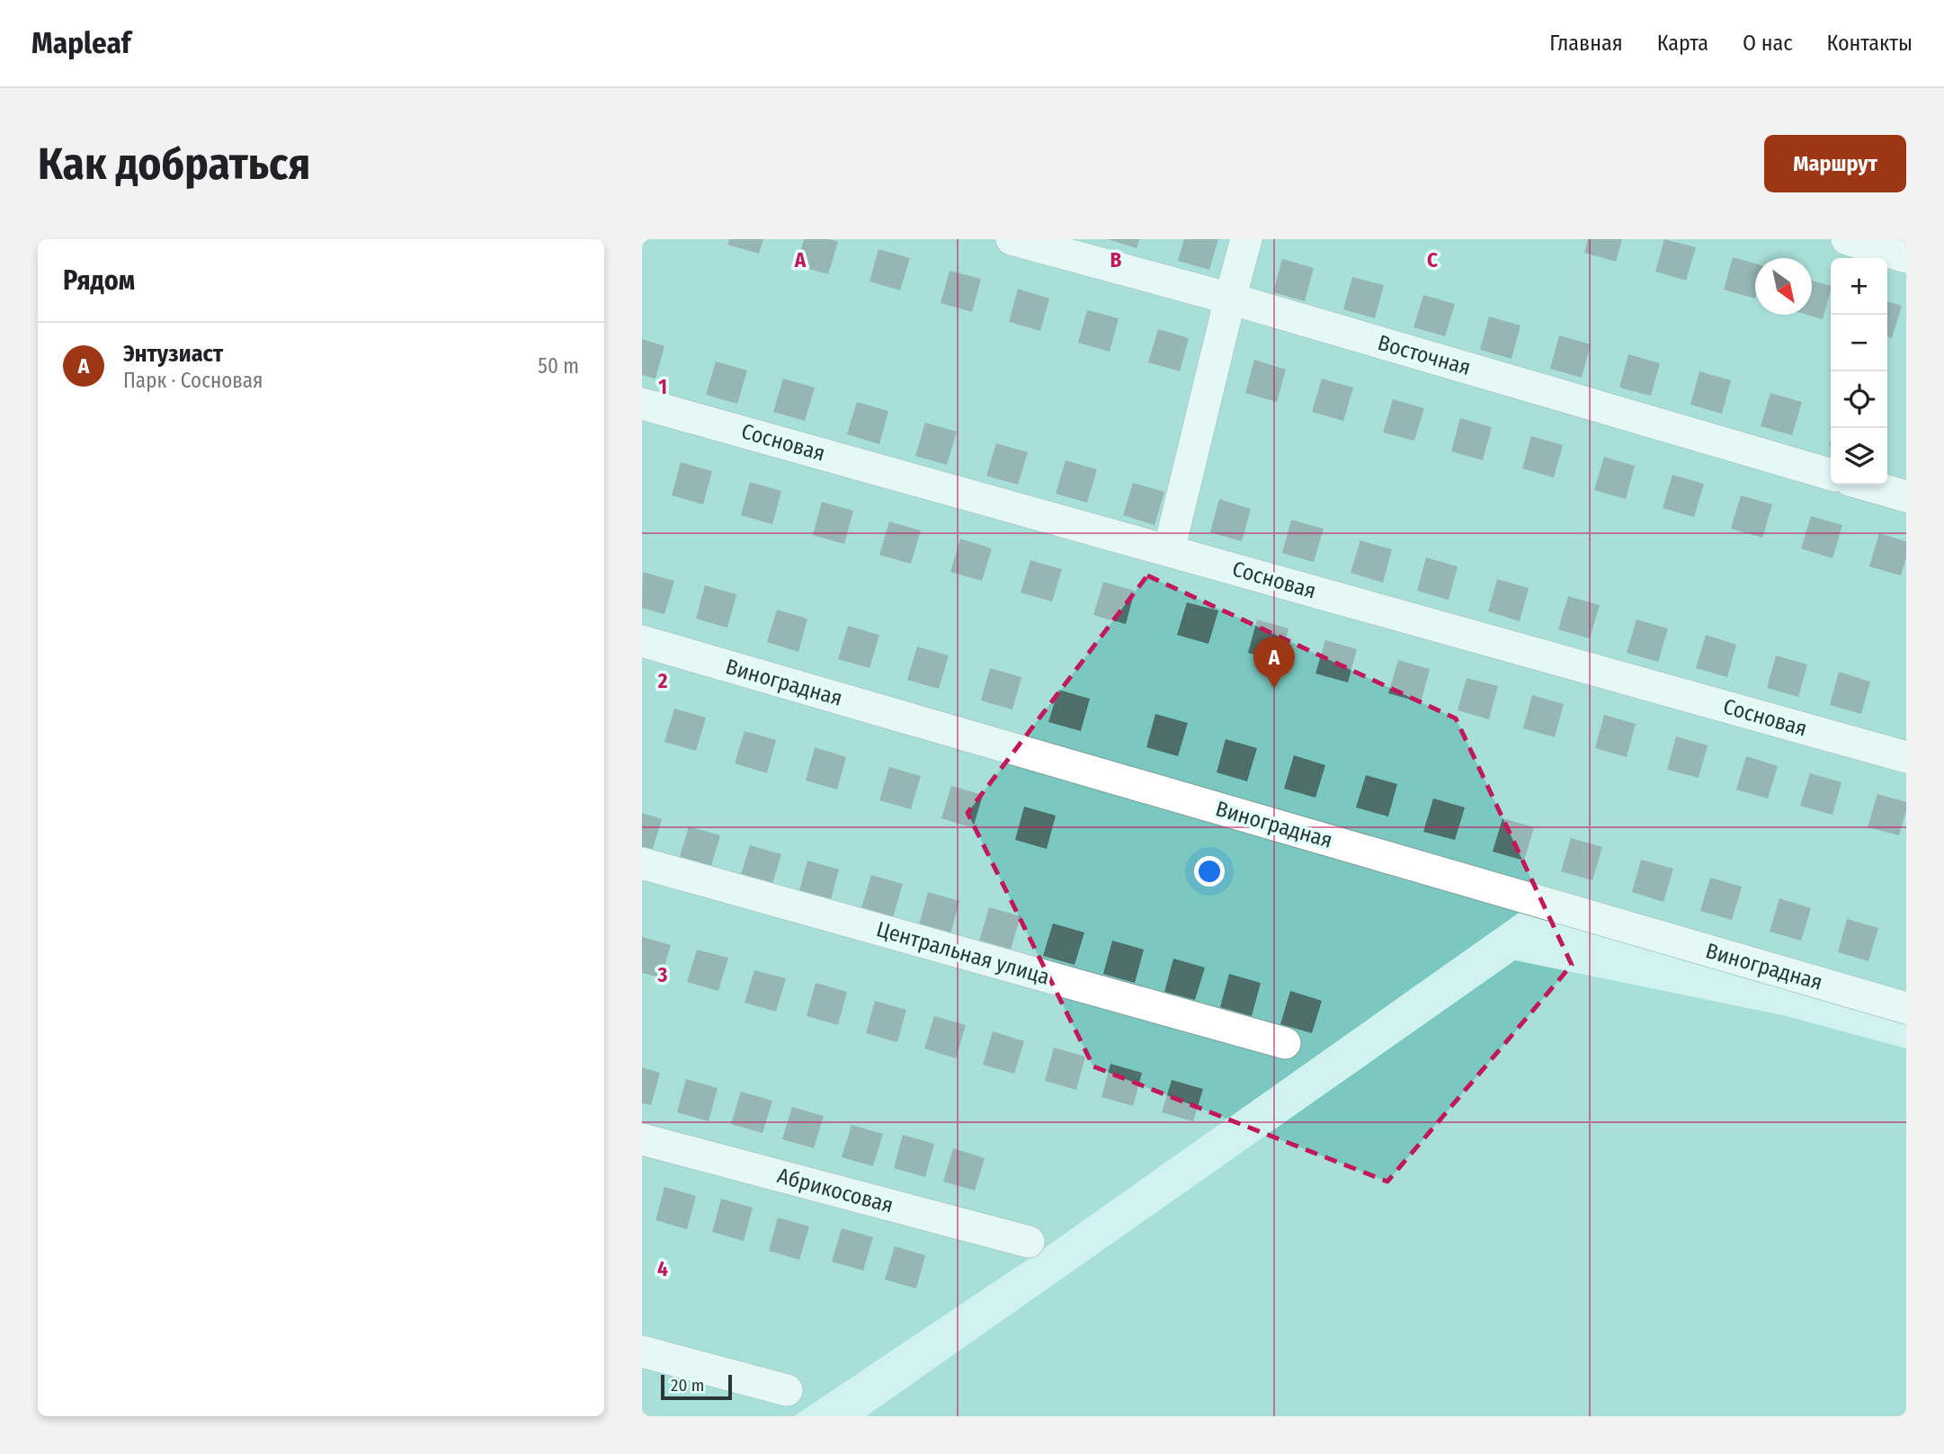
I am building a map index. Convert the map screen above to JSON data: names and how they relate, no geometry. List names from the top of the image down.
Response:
{
  "streets": {
    "street": [
      "Восточная",
      "Сосновая",
      "Виноградная",
      "Центральная улица",
      "Абрикосовая"
    ]
  },
  "scale_bar": "20 m",
  "north": "bottom right",
  "page": {
    "header": "Mapleaf",
    "nav": [
      "Главная",
      "Карта",
      "О нас",
      "Контакты"
    ],
    "buttons": "Маршрут",
    "title": "Как добраться",
    "heading": "Рядом",
    "map_buttons": ["+", "−"],
    "list": [
      {
        "mark": "A",
        "name": "Энтузиаст",
        "note": "Парк · Сосновая",
        "value": "50 m"
      }
    ],
    "pins": "A",
    "scale": "20 m"
  },
  "grid": {
    "columns": ["A", "B", "C"],
    "rows": [
      "1",
      "2",
      "3",
      "4"
    ]
  }
}
